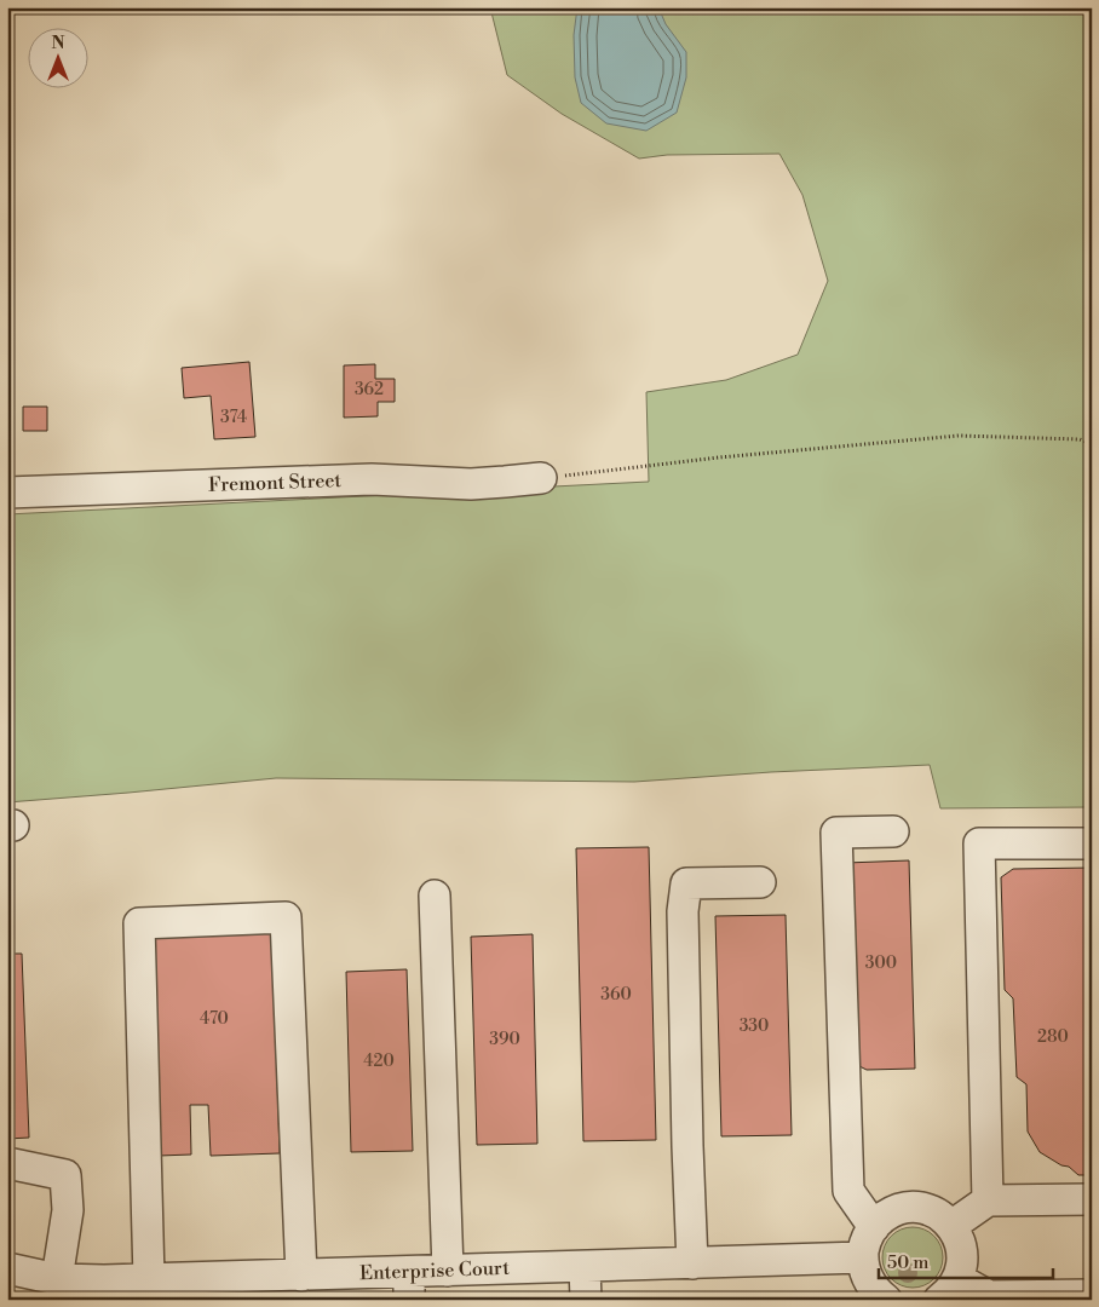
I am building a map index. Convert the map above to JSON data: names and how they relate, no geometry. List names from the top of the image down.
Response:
{
  "streets": {
    "street": ["Fremont Street", "Enterprise Court"]
  },
  "house_numbers": [
    "362",
    "374",
    "300",
    "360",
    "470",
    "330",
    "280",
    "390",
    "420"
  ],
  "scale_bar": "50 m",
  "north": "top"
}
